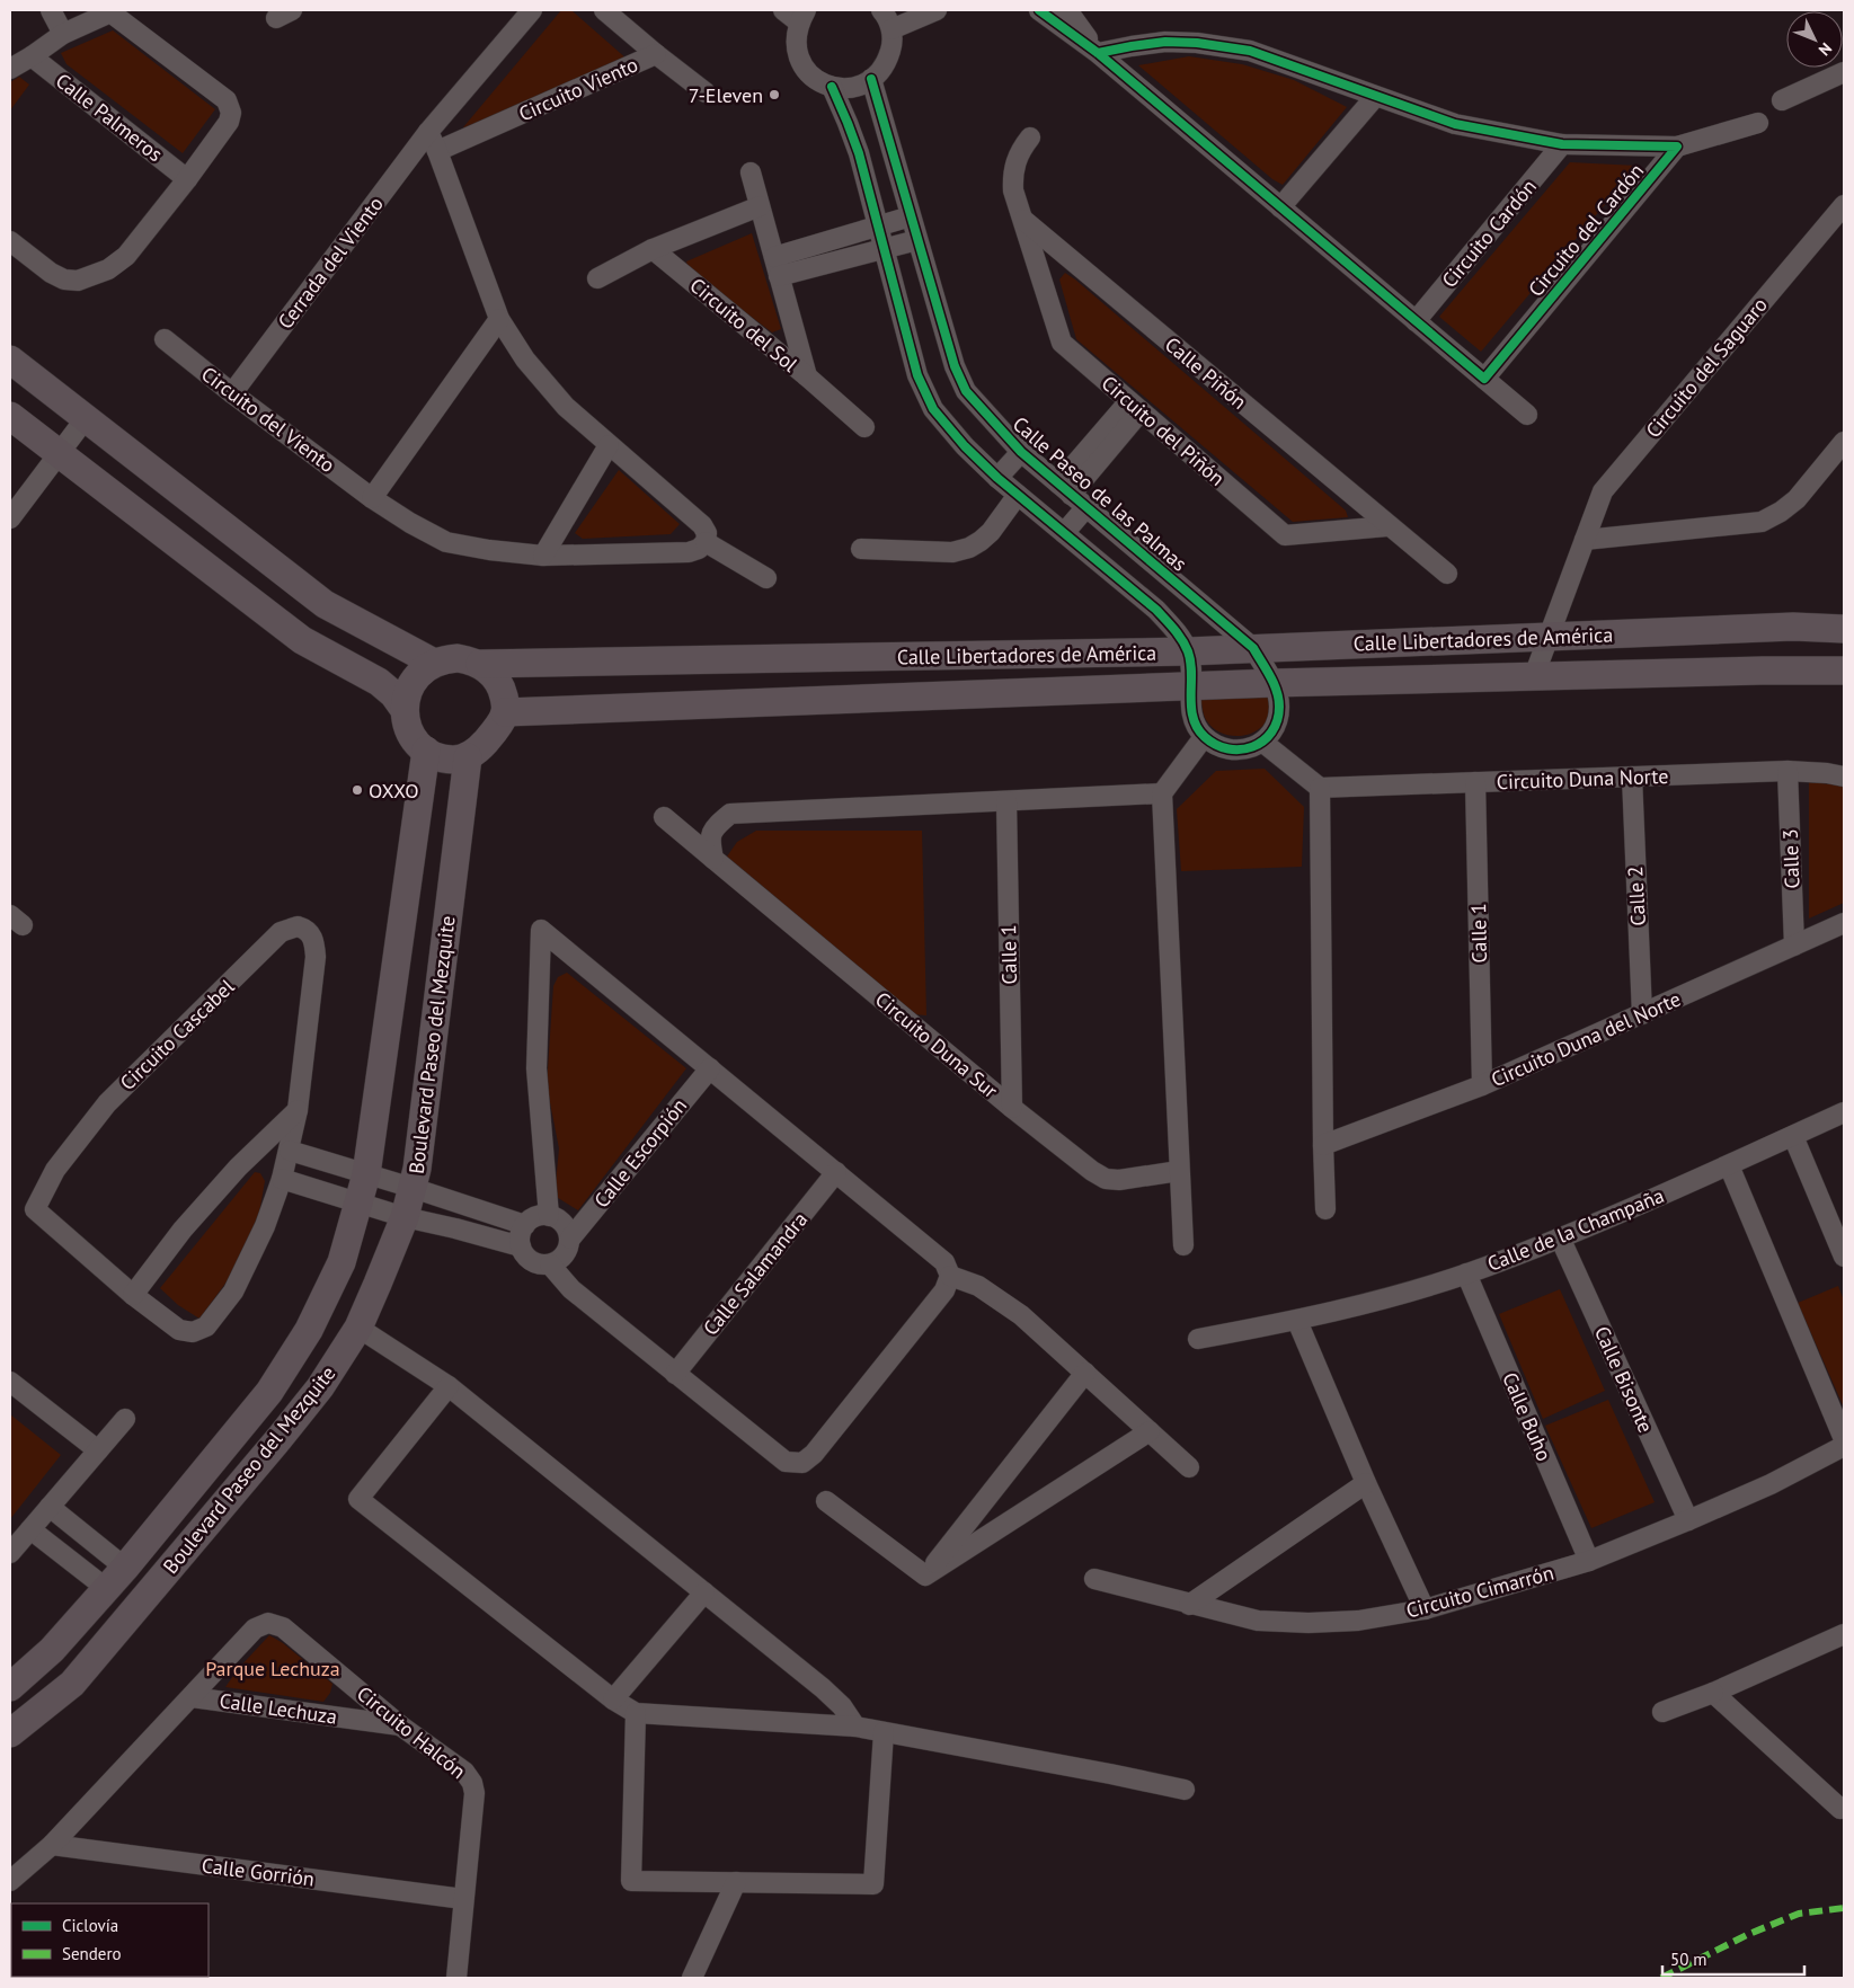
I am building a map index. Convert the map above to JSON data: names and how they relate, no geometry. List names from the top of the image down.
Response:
{
  "streets": {
    "street": [
      "Circuito Viento",
      "Calle Palmeros",
      "Circuito del Cardón",
      "Circuito Cardón",
      "Cerrada del Viento",
      "Circuito del Sol",
      "Circuito del Saguaro",
      "Calle Piñón",
      "Circuito del Viento",
      "Circuito del Piñón",
      "Calle Paseo de las Palmas",
      "Calle Libertadores de América",
      "Circuito Duna Norte",
      "Calle 3",
      "Calle 2",
      "Calle 1",
      "Circuito Cascabel",
      "Circuito Duna del Norte",
      "Boulevard Paseo del Mezquite",
      "Circuito Duna Sur",
      "Calle Escorpión",
      "Calle de la Champaña",
      "Calle Salamandra",
      "Calle Bisonte",
      "Calle Buho",
      "Circuito Cimarrón",
      "Calle Lechuza",
      "Circuito Halcón",
      "Calle Gorrión"
    ]
  },
  "crossings": [
    ["Circuito del Cardón", "Circuito Cardón"],
    ["Cerrada del Viento", "Circuito del Viento"],
    ["Circuito del Saguaro", "Calle Libertadores de América"],
    ["Calle Piñón", "Circuito del Piñón"],
    ["Calle Paseo de las Palmas", "Calle Libertadores de América"],
    ["Calle Libertadores de América", "Boulevard Paseo del Mezquite"],
    ["Circuito Duna Norte", "Calle 3"],
    ["Circuito Duna Norte", "Calle 2"],
    ["Circuito Duna Norte", "Calle 1"],
    ["Calle 3", "Circuito Duna del Norte"],
    ["Calle 2", "Circuito Duna del Norte"],
    ["Calle 1", "Circuito Duna del Norte"],
    ["Calle 1", "Circuito Duna Sur"],
    ["Calle de la Champaña", "Calle Bisonte"],
    ["Calle de la Champaña", "Calle Buho"],
    ["Calle Bisonte", "Circuito Cimarrón"],
    ["Calle Buho", "Circuito Cimarrón"],
    ["Calle Lechuza", "Circuito Halcón"],
    ["Circuito Halcón", "Calle Gorrión"]
  ],
  "parks": ["Parque Lechuza"],
  "places": ["7-Eleven", "OXXO"],
  "legend": ["Ciclovía", "Sendero"],
  "scale_bar": "50 m",
  "north": "bottom right"
}
